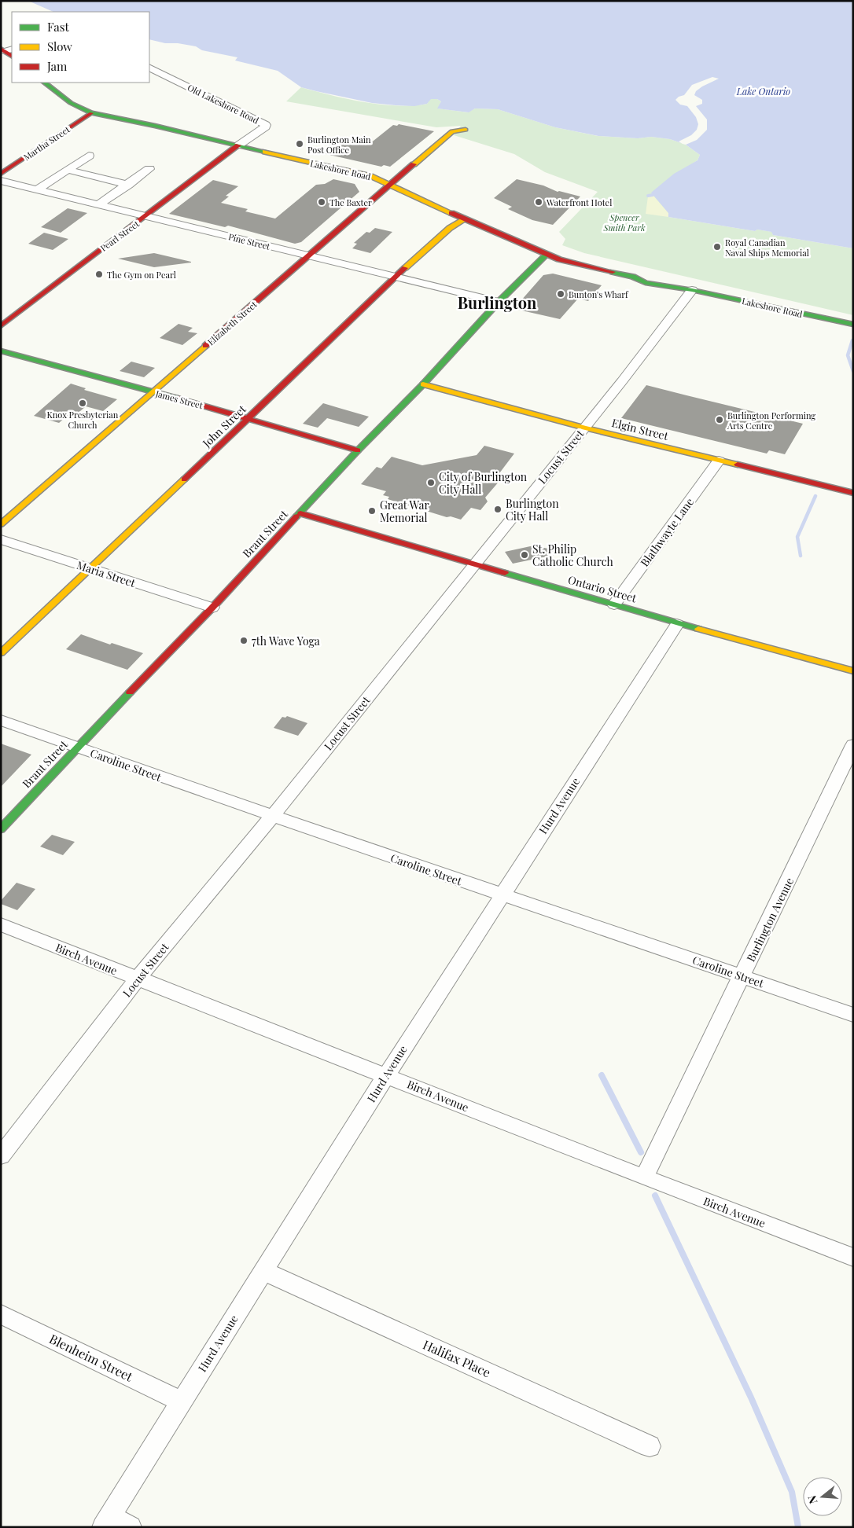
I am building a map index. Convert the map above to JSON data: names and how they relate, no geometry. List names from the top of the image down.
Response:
{
  "streets": {
    "street": [
      "Old Lakeshore Road",
      "Martha Street",
      "Lakeshore Road",
      "Pearl Street",
      "Pine Street",
      "Elizabeth Street",
      "James Street",
      "John Street",
      "Elgin Street",
      "Locust Street",
      "Blathwayte Lane",
      "Brant Street",
      "Maria Street",
      "Ontario Street",
      "Caroline Street",
      "Hurd Avenue",
      "Burlington Avenue",
      "Birch Avenue",
      "Blenheim Street",
      "Halifax Place"
    ]
  },
  "crossings": [
    ["Old Lakeshore Road", "Lakeshore Road"],
    ["Old Lakeshore Road", "Pearl Street"],
    ["Martha Street", "Lakeshore Road"],
    ["Lakeshore Road", "Pearl Street"],
    ["Lakeshore Road", "Elizabeth Street"],
    ["Lakeshore Road", "John Street"],
    ["Lakeshore Road", "Locust Street"],
    ["Lakeshore Road", "Brant Street"],
    ["Pearl Street", "Pine Street"],
    ["Pine Street", "Elizabeth Street"],
    ["Pine Street", "John Street"],
    ["Pine Street", "Brant Street"],
    ["Elizabeth Street", "James Street"],
    ["James Street", "John Street"],
    ["James Street", "Brant Street"],
    ["John Street", "Maria Street"],
    ["Elgin Street", "Locust Street"],
    ["Elgin Street", "Blathwayte Lane"],
    ["Elgin Street", "Brant Street"],
    ["Locust Street", "Ontario Street"],
    ["Locust Street", "Caroline Street"],
    ["Locust Street", "Birch Avenue"],
    ["Blathwayte Lane", "Ontario Street"],
    ["Brant Street", "Maria Street"],
    ["Brant Street", "Ontario Street"],
    ["Brant Street", "Caroline Street"],
    ["Ontario Street", "Hurd Avenue"],
    ["Caroline Street", "Hurd Avenue"],
    ["Caroline Street", "Burlington Avenue"],
    ["Hurd Avenue", "Birch Avenue"],
    ["Hurd Avenue", "Blenheim Street"],
    ["Hurd Avenue", "Halifax Place"],
    ["Burlington Avenue", "Birch Avenue"]
  ],
  "districts": ["Burlington"],
  "water": ["Lake Ontario"],
  "parks": ["Spencer Smith Park"],
  "places": [
    "Burlington Main Post Office",
    "The Baxter",
    "Waterfront Hotel",
    "Royal Canadian Naval Ships Memorial",
    "The Gym on Pearl",
    "Bunton's Wharf",
    "Knox Presbyterian Church",
    "Burlington Performing Arts Centre",
    "City of Burlington City Hall",
    "Burlington City Hall",
    "Great War Memorial",
    "St. Philip Catholic Church",
    "7th Wave Yoga"
  ],
  "legend": ["Fast", "Slow", "Jam"],
  "north": "left"
}
